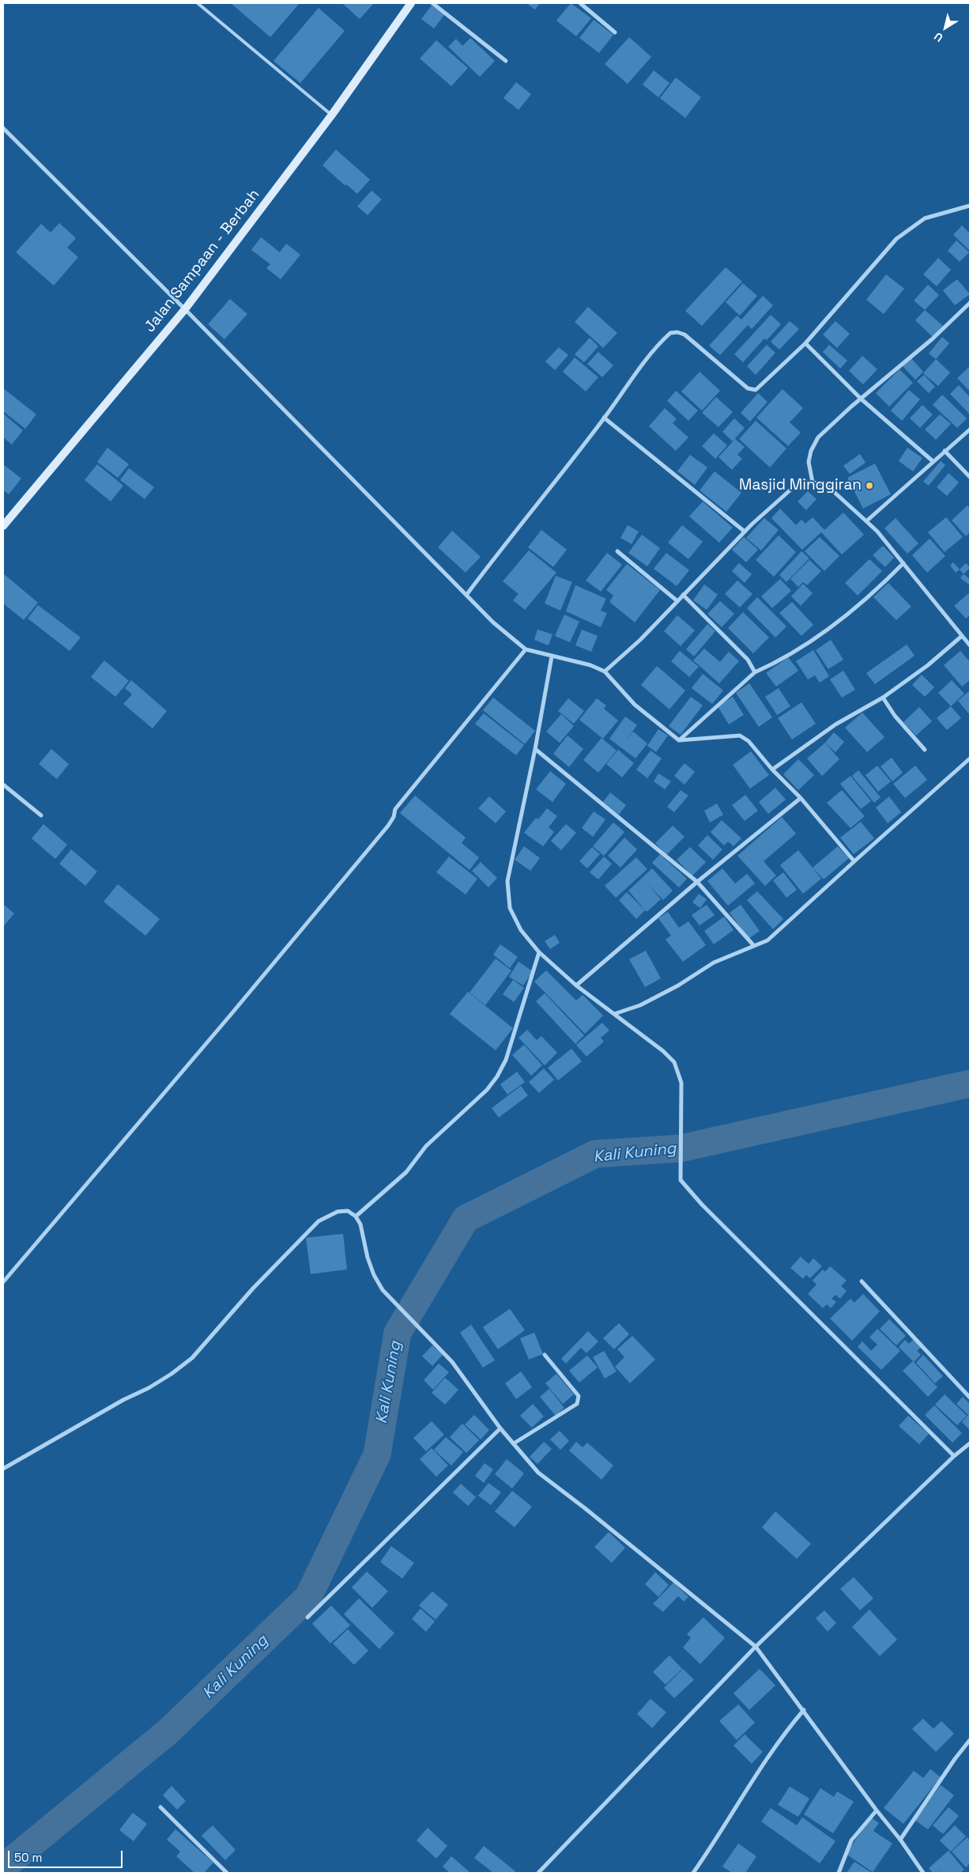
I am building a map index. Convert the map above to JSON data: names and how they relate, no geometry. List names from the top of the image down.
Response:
{
  "streets": {
    "main road": ["Jalan Sampaan - Berbah"]
  },
  "water": ["Kali Kuning"],
  "places": ["Masjid Minggiran"],
  "scale_bar": "50 m",
  "north": "bottom left"
}
